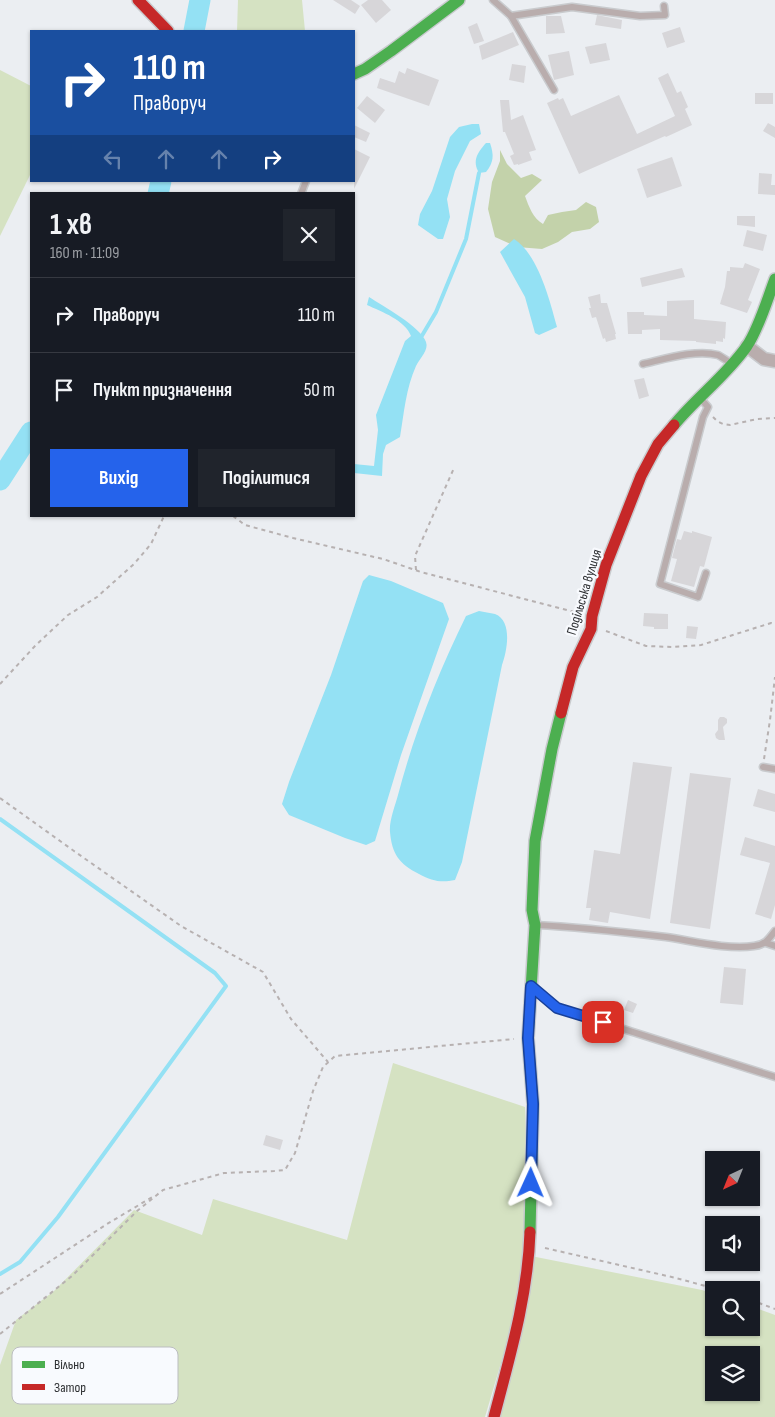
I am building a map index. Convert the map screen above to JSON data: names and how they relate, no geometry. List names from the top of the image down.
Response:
{
  "streets": {
    "street": ["Подільська вулиця"]
  },
  "legend": ["Вільно", "Затор"],
  "north": "bottom left",
  "page": {
    "turn": ["110 m", "Праворуч"],
    "heading": ["1 хв", "160 m · 11:09"],
    "list": [
      {
        "name": "Праворуч",
        "value": "110 m"
      },
      {
        "name": "Пункт призначення",
        "value": "50 m"
      }
    ],
    "buttons": ["Вихід", "Поділитися"]
  }
}
